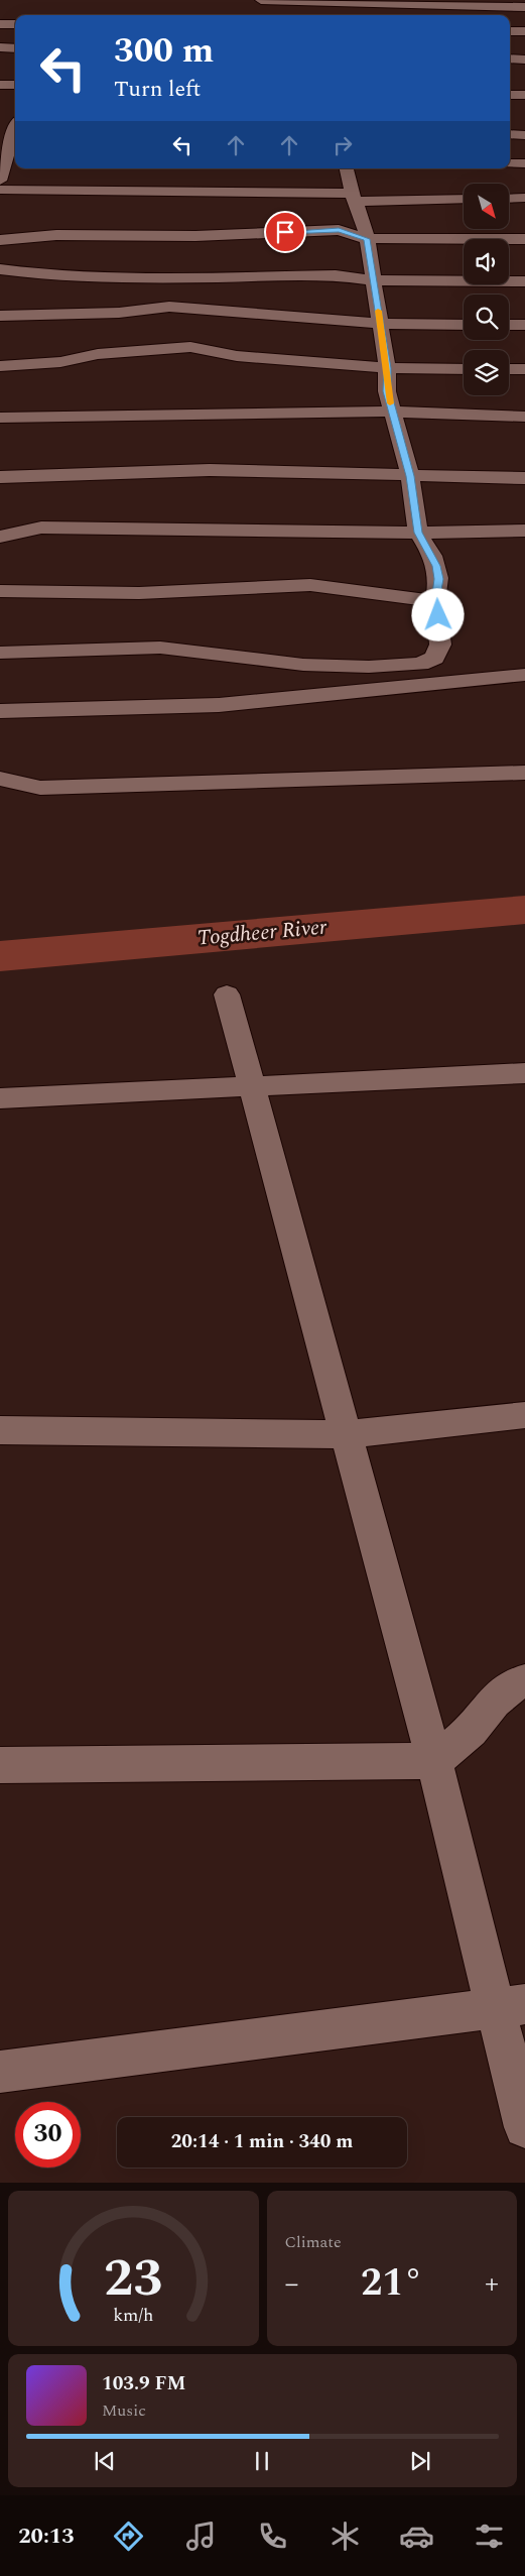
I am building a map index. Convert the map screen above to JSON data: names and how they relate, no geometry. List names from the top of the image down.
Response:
{
  "water": ["Togdheer River"],
  "north": "bottom right",
  "page": {
    "turn": ["300 m", "Turn left"],
    "limit": "30",
    "trip": "20:14 · 1 min · 340 m",
    "tile": "Climate",
    "heat": ["−", "21°", "+"],
    "song": ["103.9 FM", "Music"],
    "tabs": "20:13",
    "gauge": ["23", "km/h"]
  }
}
